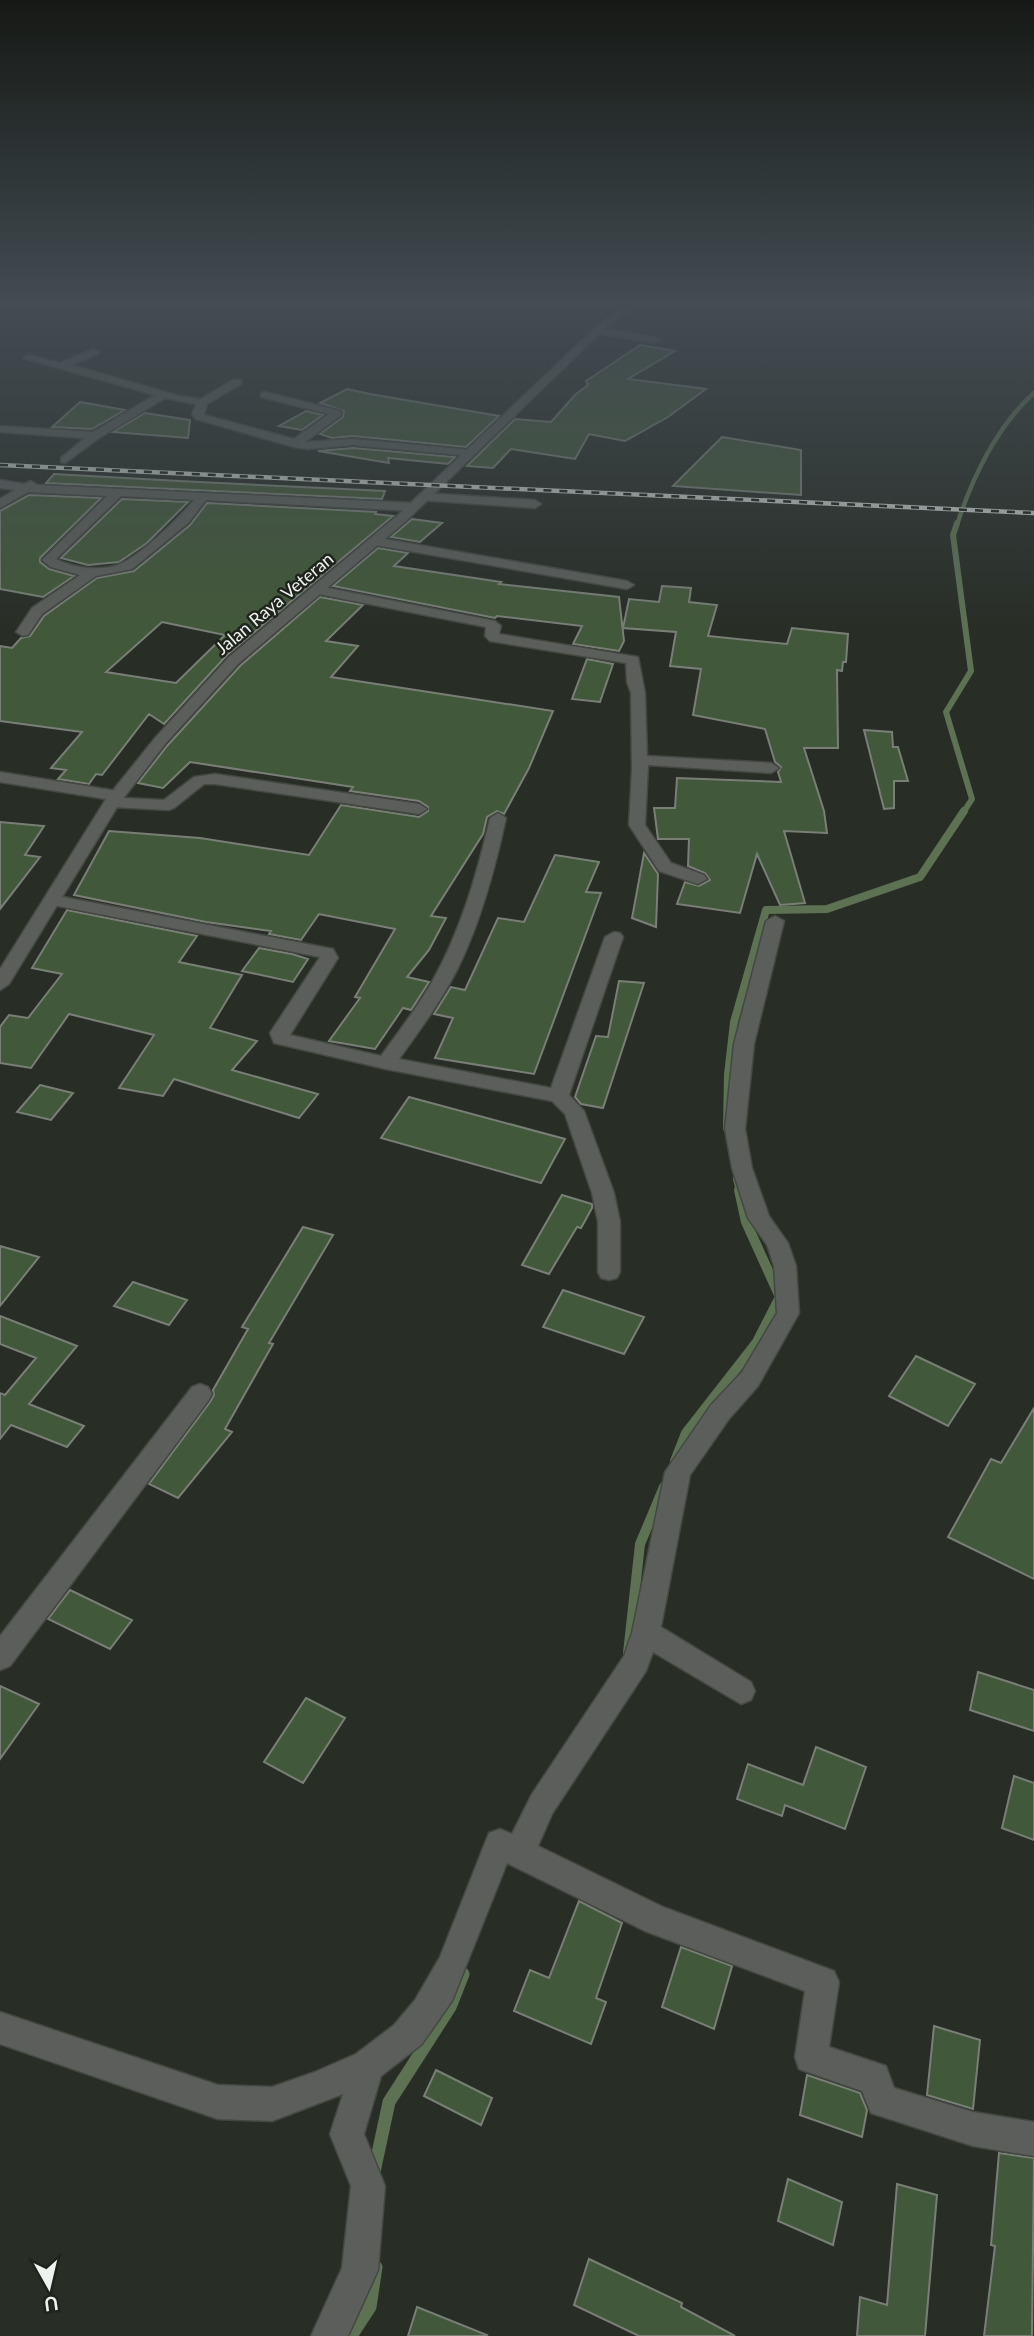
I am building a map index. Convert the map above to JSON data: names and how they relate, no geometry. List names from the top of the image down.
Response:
{
  "streets": {
    "street": ["Jalan Raya Veteran"]
  },
  "north": "bottom"
}
